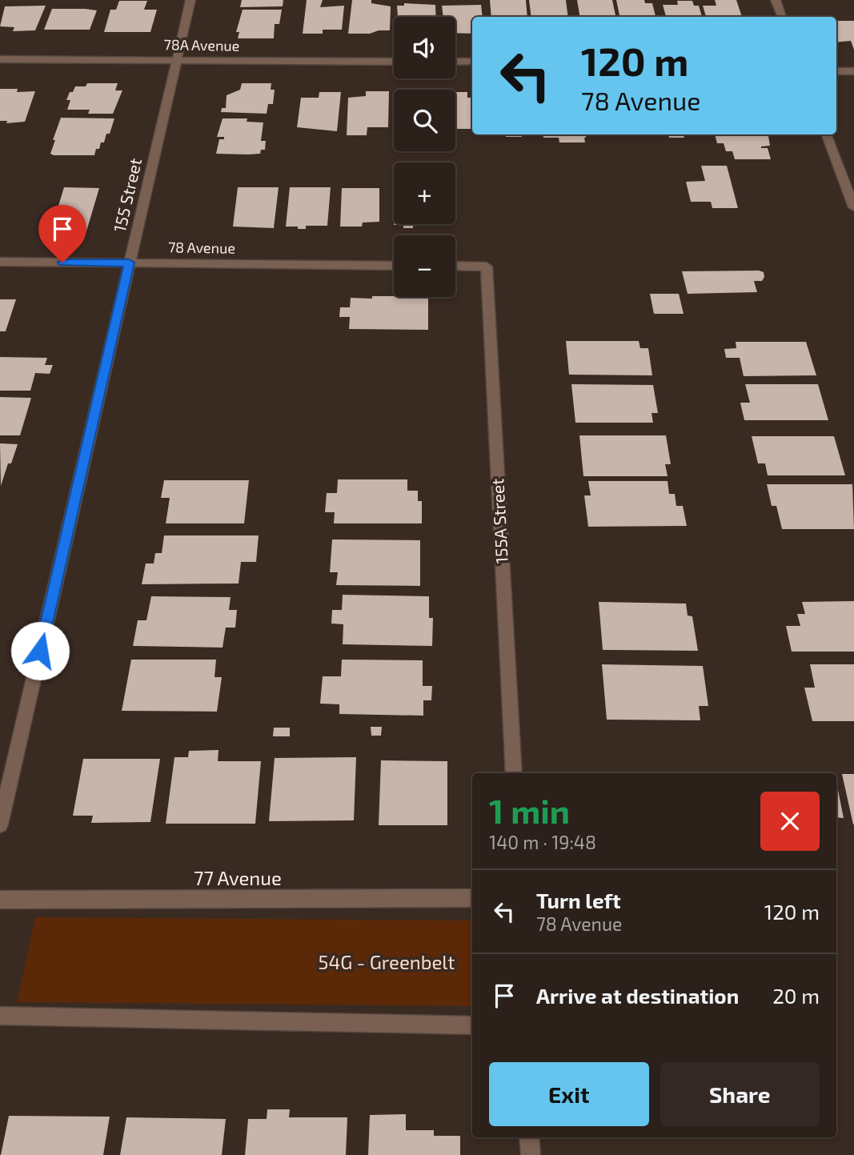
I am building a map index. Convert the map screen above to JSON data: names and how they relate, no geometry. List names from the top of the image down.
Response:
{
  "streets": {
    "street": [
      "78A Avenue",
      "155 Street",
      "78 Avenue",
      "155A Street",
      "77 Avenue"
    ]
  },
  "crossings": [
    ["78A Avenue", "155 Street"],
    ["155 Street", "78 Avenue"]
  ],
  "parks": ["54G - Greenbelt"],
  "page": {
    "map_buttons": ["+", "−"],
    "turn": ["120 m", "78 Avenue"],
    "heading": ["1 min", "140 m · 19:48"],
    "list": [
      {
        "name": "Turn left",
        "note": "78 Avenue",
        "value": "120 m"
      },
      {
        "name": "Arrive at destination",
        "value": "20 m"
      }
    ],
    "buttons": ["Exit", "Share"]
  }
}
